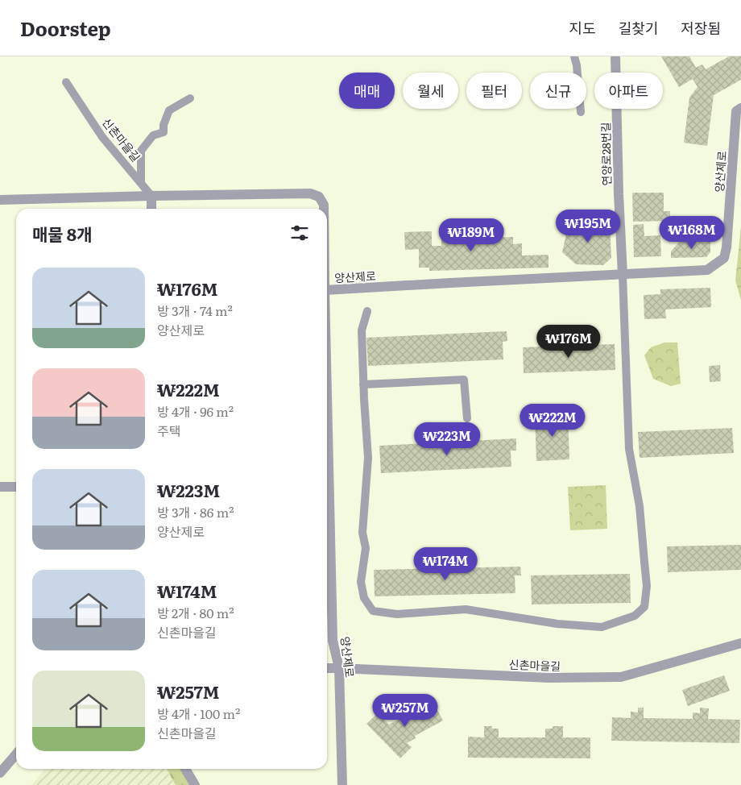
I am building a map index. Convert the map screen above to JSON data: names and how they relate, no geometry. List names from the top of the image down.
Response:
{
  "streets": {
    "street": ["신촌마을길", "연양로28번길", "양산제로"]
  },
  "crossings": [
    ["신촌마을길", "양산제로"],
    ["연양로28번길", "양산제로"]
  ],
  "page": {
    "header": "Doorstep",
    "nav": ["지도", "길찾기", "저장됨"],
    "chip": [
      "매매",
      "월세",
      "필터",
      "신규",
      "아파트"
    ],
    "heading": "매물 8개",
    "price": [
      "₩195M",
      "₩168M",
      "₩189M",
      "₩176M",
      "₩222M",
      "₩223M",
      "₩174M",
      "₩257M"
    ],
    "list": [
      {
        "name": "₩176M",
        "note": "방 3개 · 74 m² · 양산제로"
      },
      {
        "name": "₩222M",
        "note": "방 4개 · 96 m² · 주택"
      },
      {
        "name": "₩223M",
        "note": "방 3개 · 86 m² · 양산제로"
      },
      {
        "name": "₩174M",
        "note": "방 2개 · 80 m² · 신촌마을길"
      },
      {
        "name": "₩257M",
        "note": "방 4개 · 100 m² · 신촌마을길"
      }
    ]
  }
}
